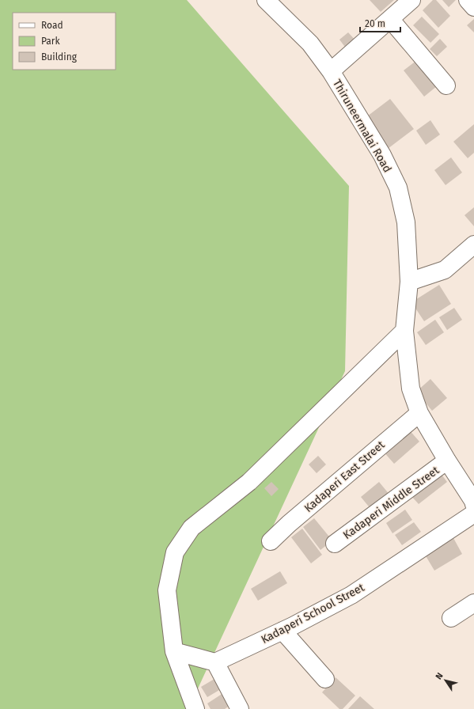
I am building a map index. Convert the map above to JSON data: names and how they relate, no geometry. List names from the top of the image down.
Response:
{
  "streets": {
    "street": [
      "Thiruneermalai Road",
      "Kadaperi East Street",
      "Kadaperi Middle Street",
      "Kadaperi School Street"
    ]
  },
  "crossings": [
    ["Thiruneermalai Road", "Kadaperi East Street"],
    ["Thiruneermalai Road", "Kadaperi Middle Street"]
  ],
  "legend": ["Road", "Park", "Building"],
  "scale_bar": "20 m",
  "north": "top left"
}
